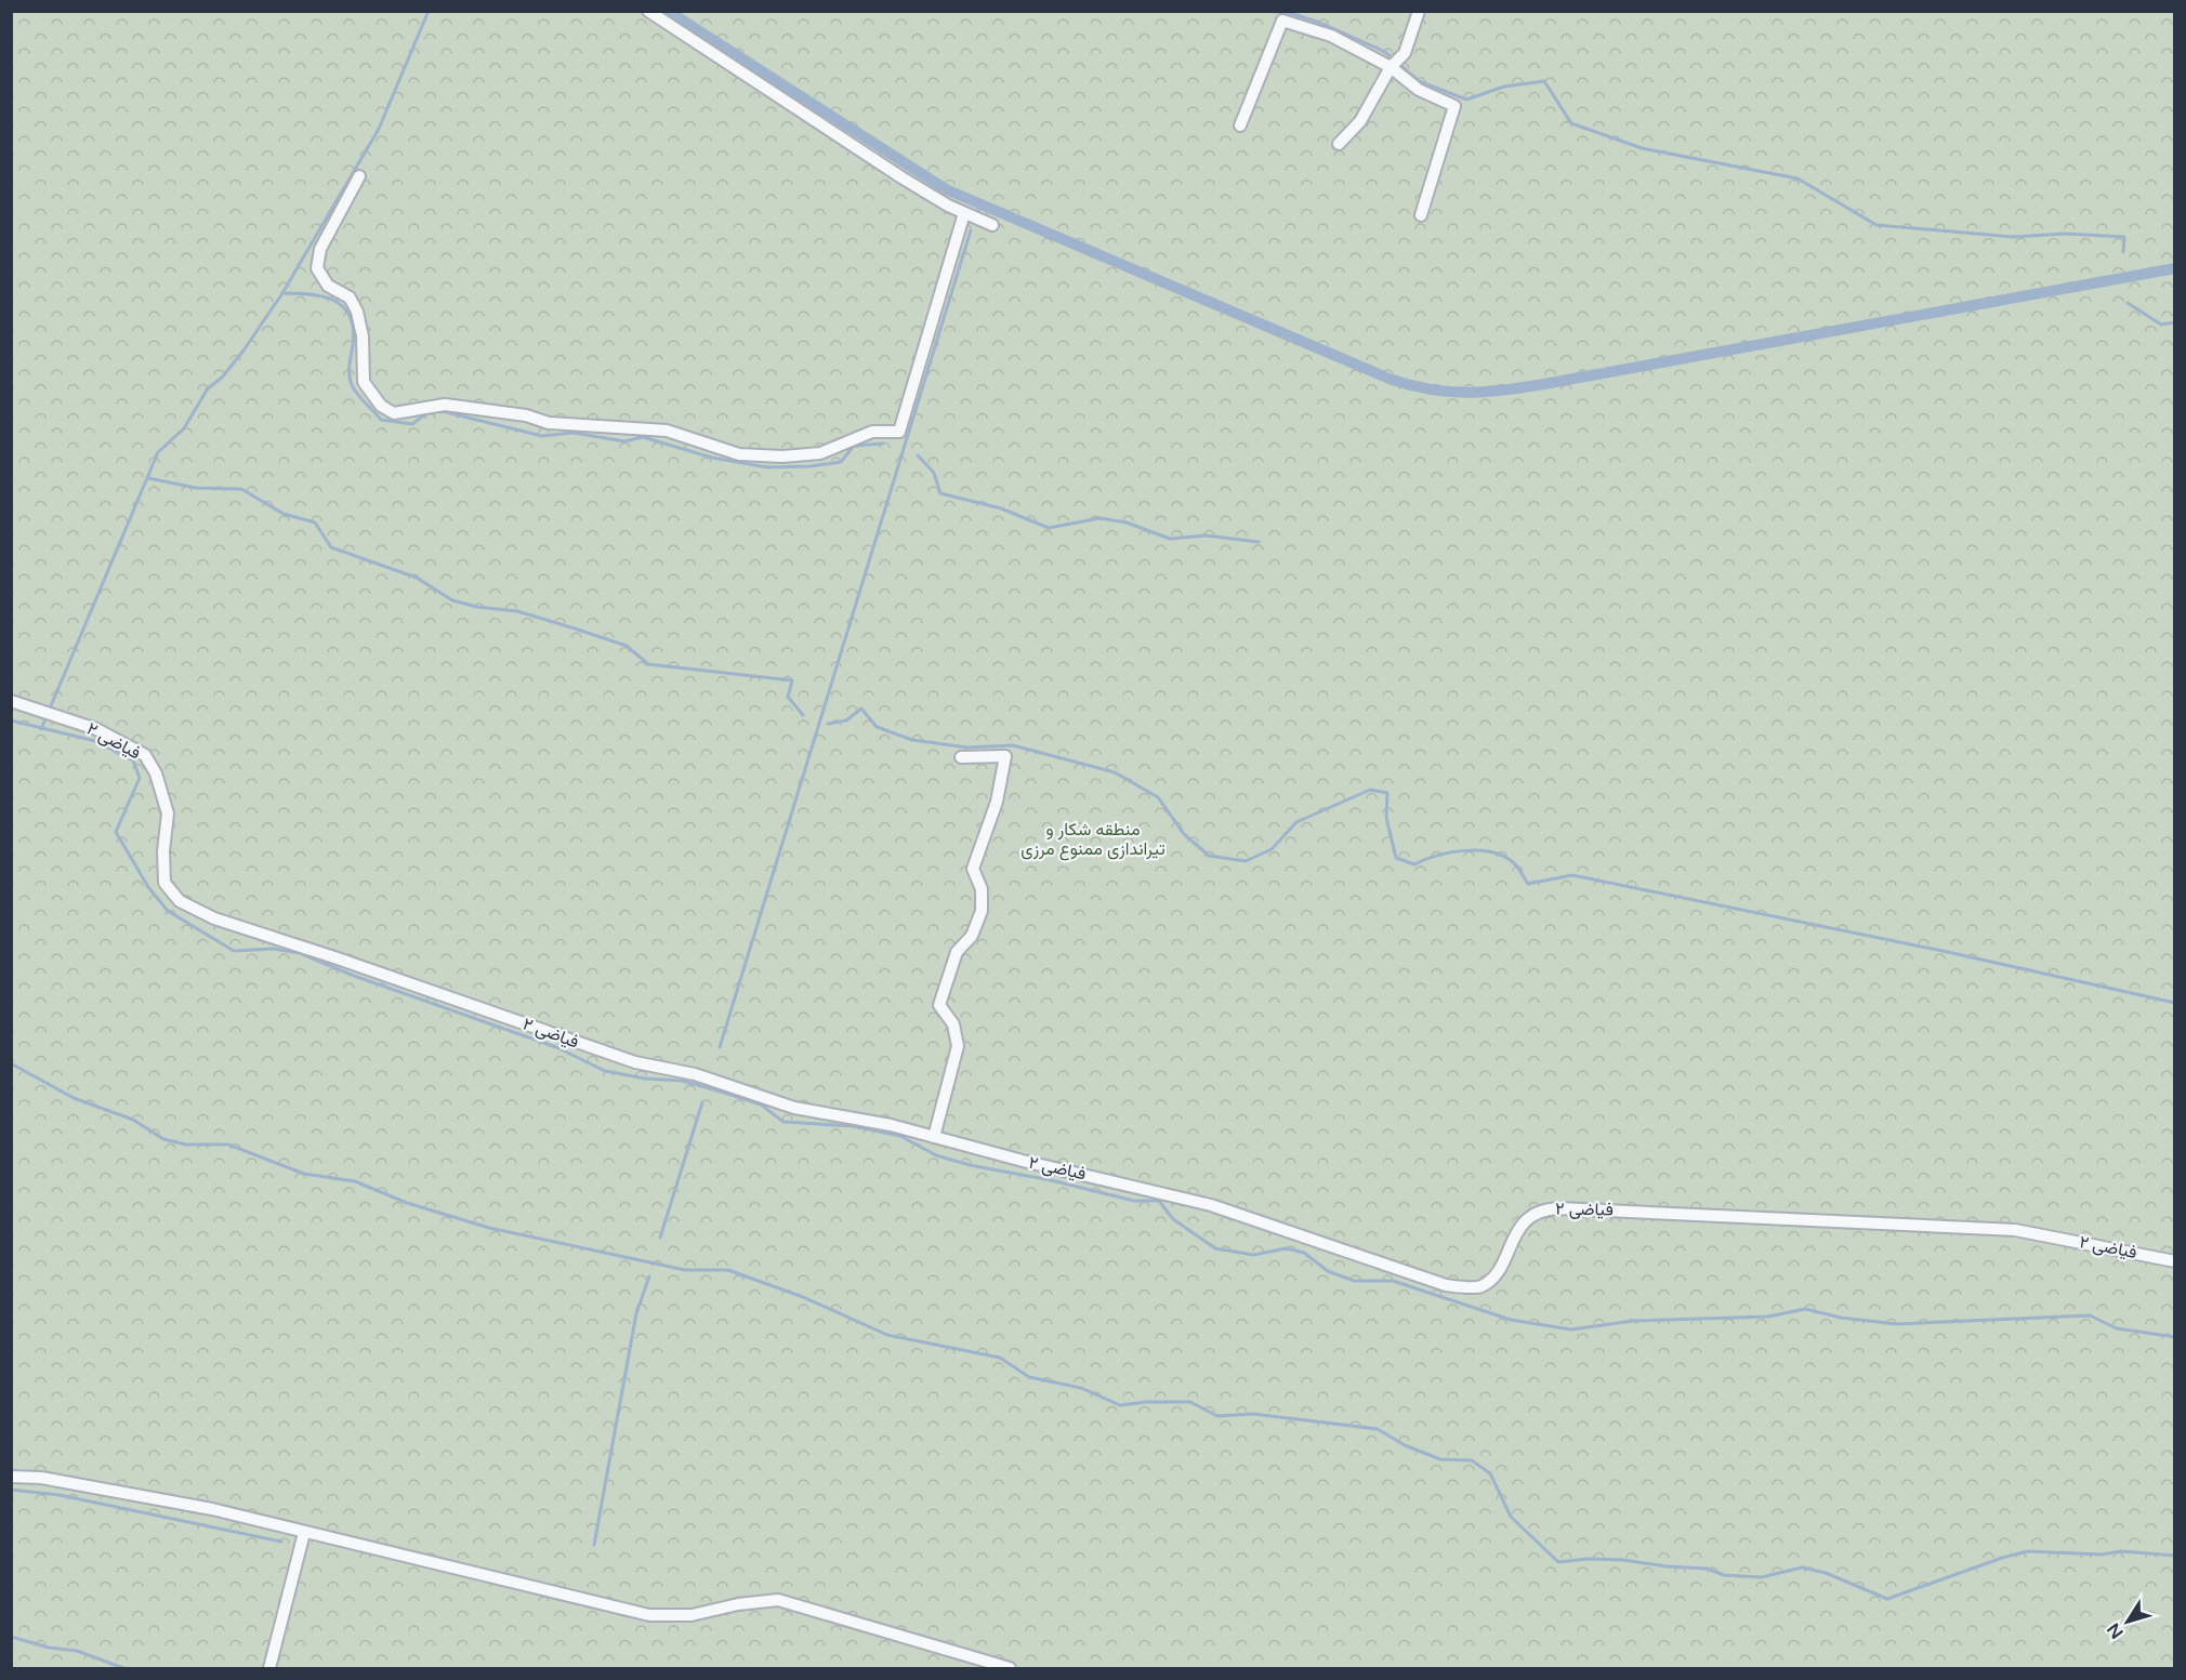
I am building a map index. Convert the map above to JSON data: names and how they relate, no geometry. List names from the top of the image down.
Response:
{
  "streets": {
    "street": ["فیاضی ۲"]
  },
  "parks": ["منطقه شکار و تیراندازی ممنوع مرزی"],
  "north": "bottom left"
}
